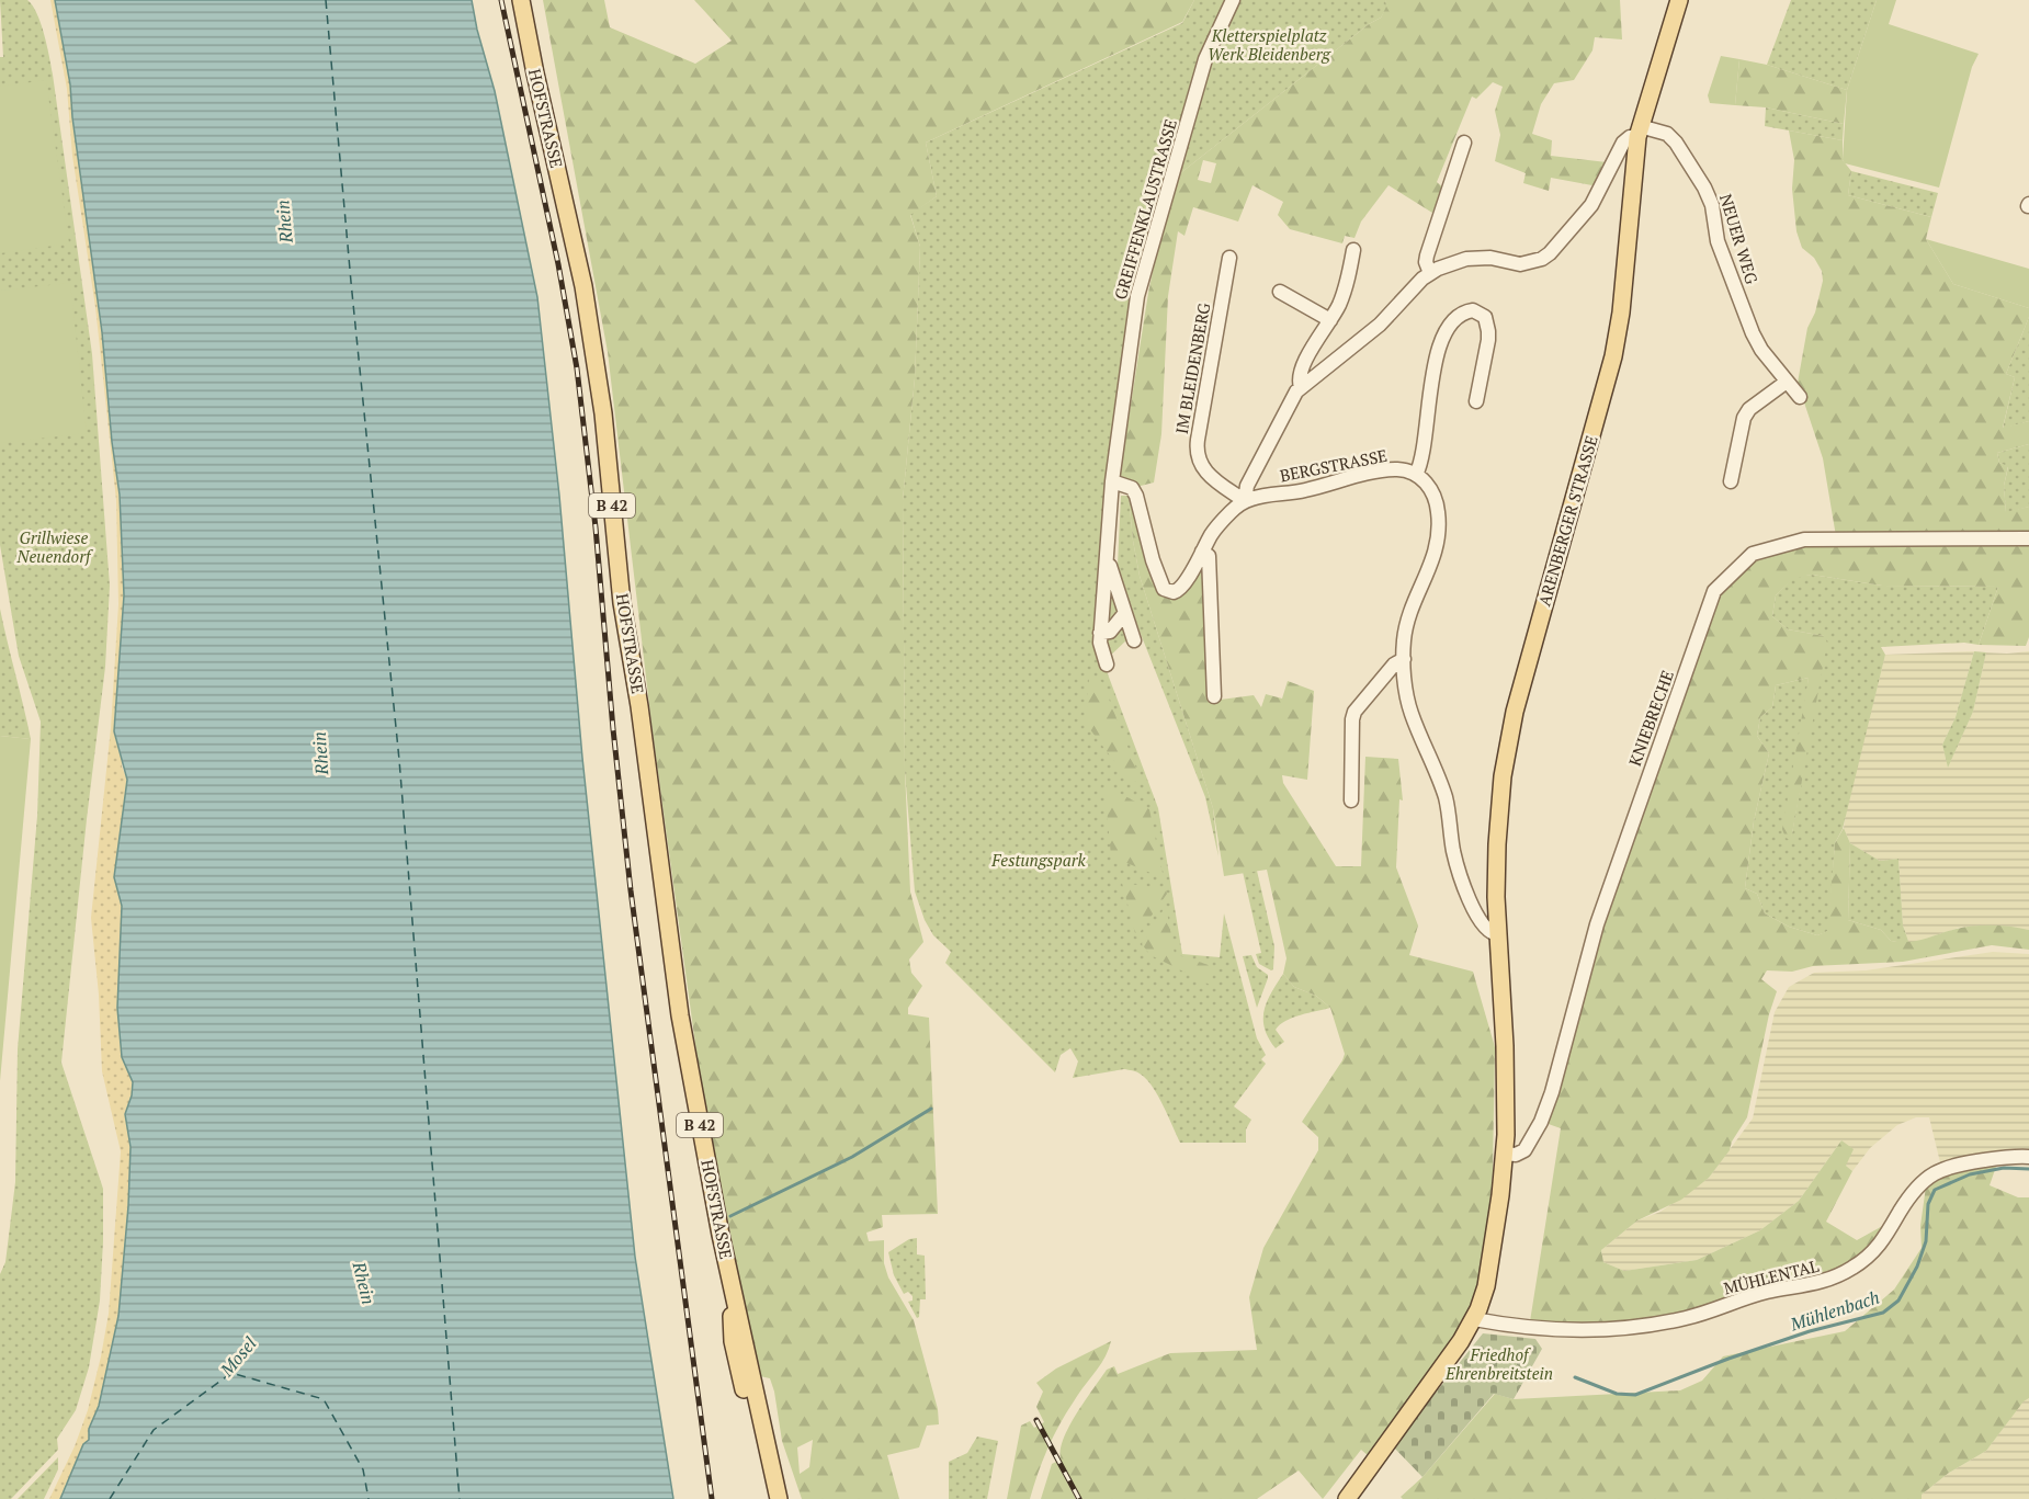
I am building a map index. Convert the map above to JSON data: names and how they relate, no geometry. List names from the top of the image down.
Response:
{
  "streets": {
    "main road": ["HOFSTRASSE", "B 42", "ARENBERGER STRASSE"],
    "street": [
      "GREIFFENKLAUSTRASSE",
      "NEUER WEG",
      "IM BLEIDENBERG",
      "BERGSTRASSE",
      "KNIEBRECHE",
      "MÜHLENTAL"
    ]
  },
  "crossings": [
    ["GREIFFENKLAUSTRASSE", "BERGSTRASSE"],
    ["NEUER WEG", "ARENBERGER STRASSE"],
    ["IM BLEIDENBERG", "BERGSTRASSE"],
    ["ARENBERGER STRASSE", "KNIEBRECHE"],
    ["ARENBERGER STRASSE", "MÜHLENTAL"]
  ],
  "water": ["Rhein", "Mühlenbach", "Mosel"],
  "parks": [
    "Kletterspielplatz Werk Bleidenberg",
    "Grillwiese Neuendorf",
    "Festungspark",
    "Friedhof Ehrenbreitstein"
  ]
}
